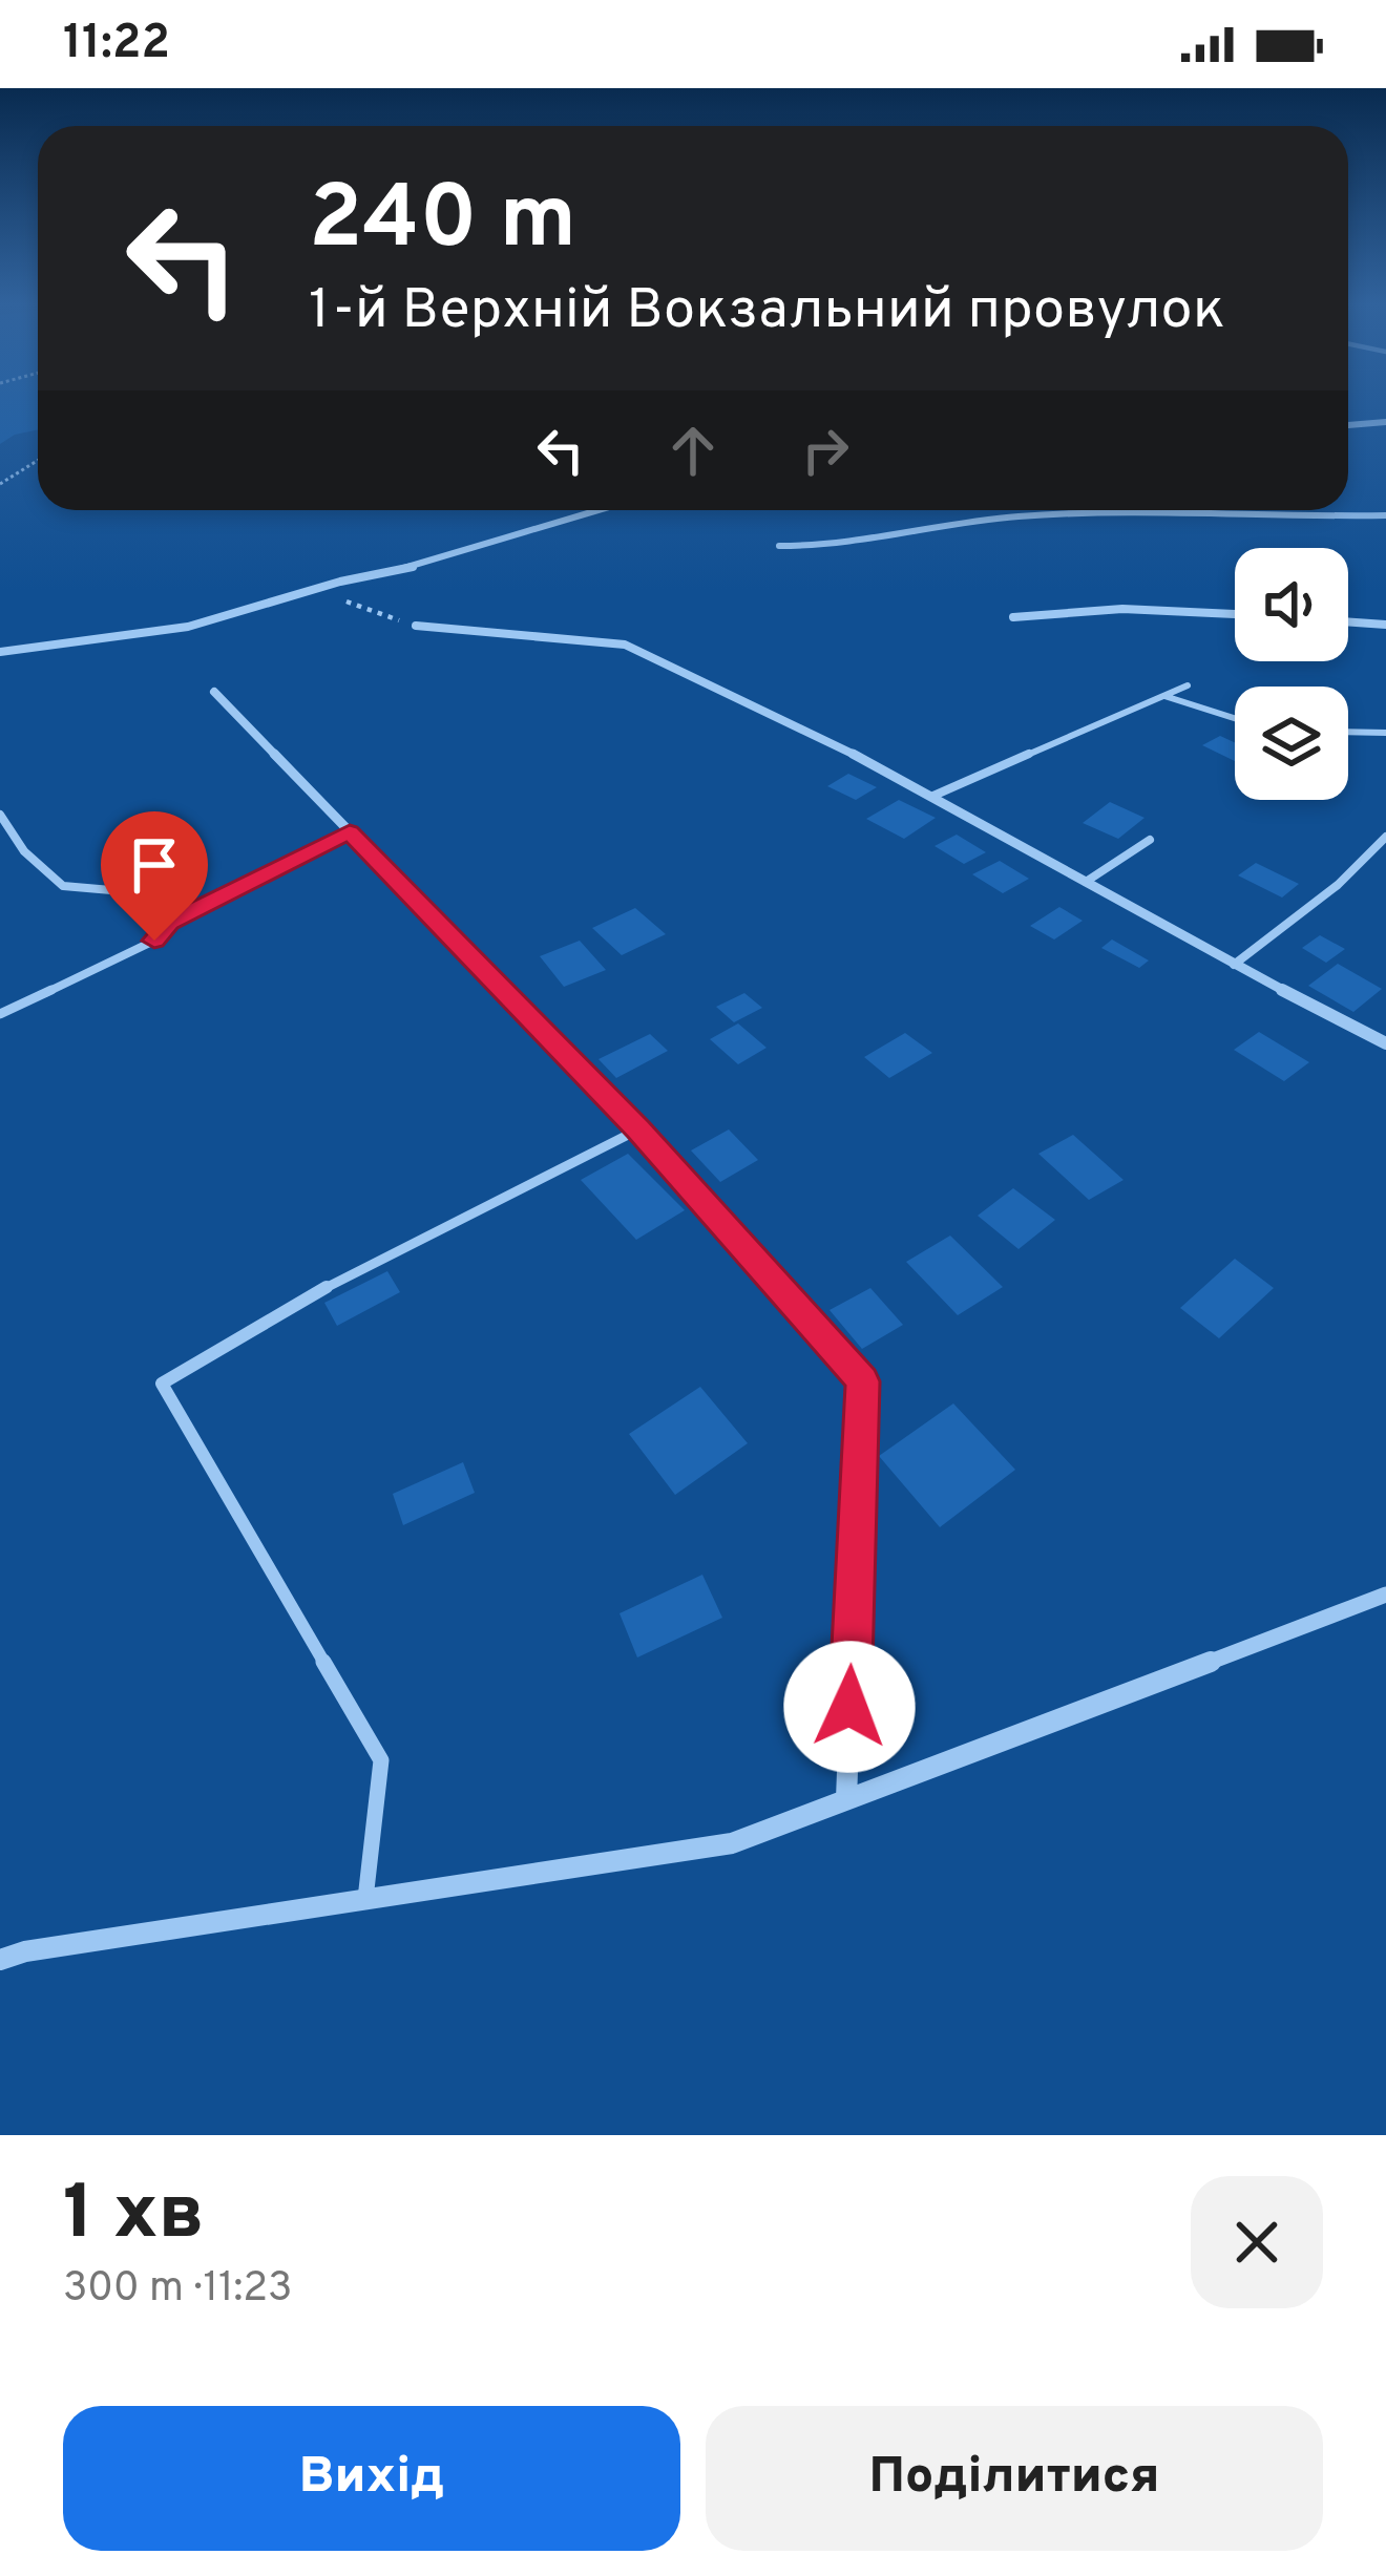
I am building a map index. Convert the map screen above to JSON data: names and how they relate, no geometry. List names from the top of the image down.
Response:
{
  "page": {
    "status": "11:22",
    "turn": ["240 m", "1-й Верхній Вокзальний провулок"],
    "heading": ["1 хв", "300 m · 11:23"],
    "buttons": ["Вихід", "Поділитися"]
  }
}
